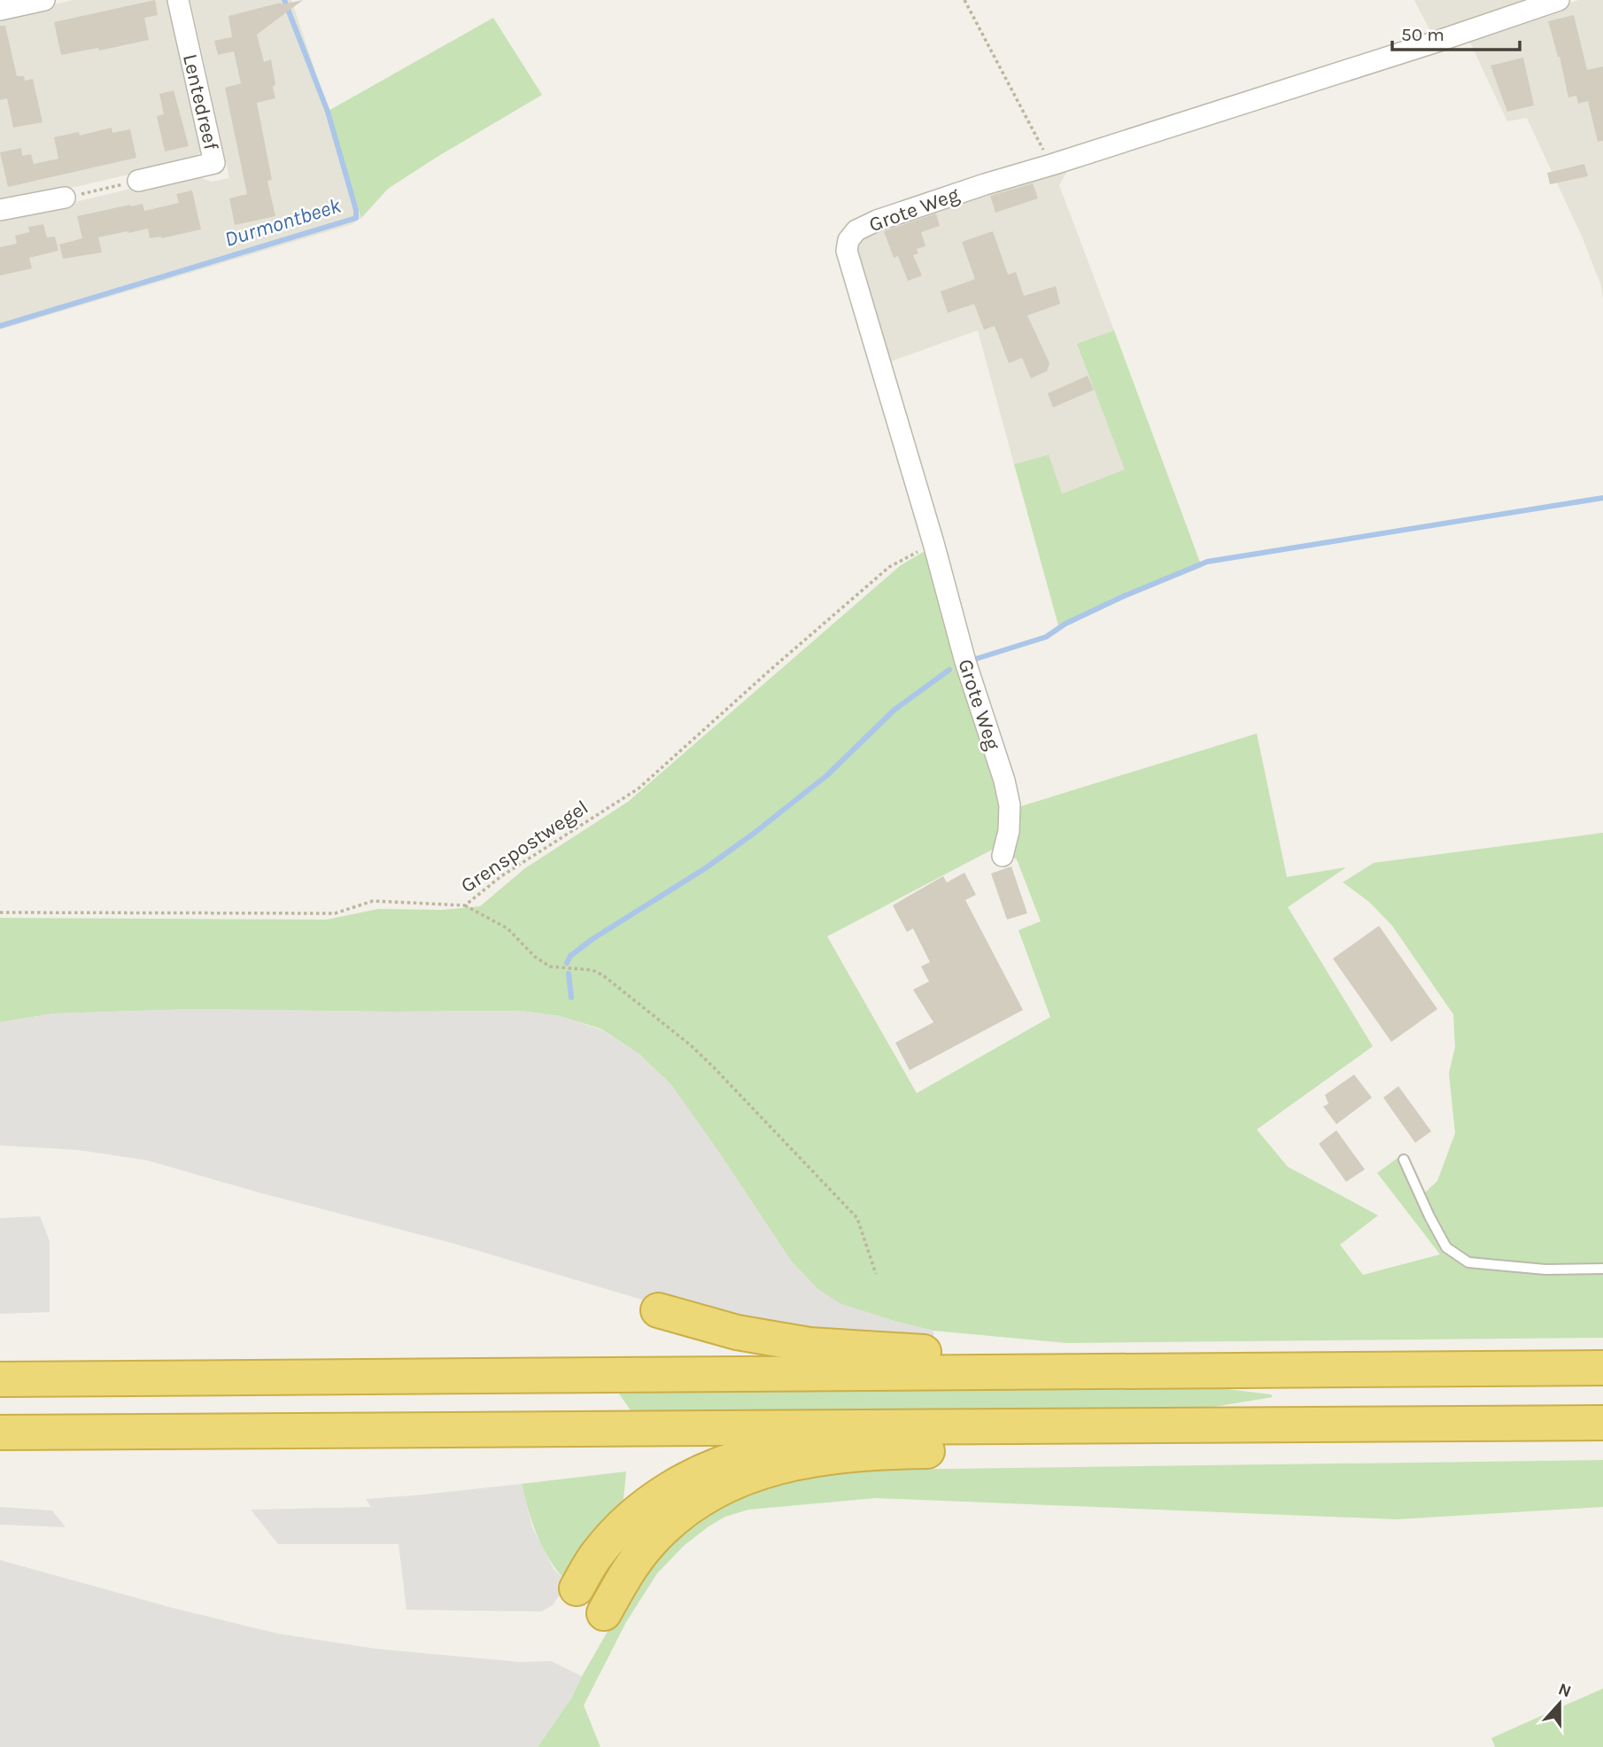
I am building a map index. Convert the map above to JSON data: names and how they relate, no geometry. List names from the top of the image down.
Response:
{
  "streets": {
    "street": ["Lentedreef", "Grote Weg"],
    "path": ["Grenspostwegel"]
  },
  "crossings": [
    ["Grote Weg", "Grenspostwegel"]
  ],
  "water": ["Durmontbeek"],
  "scale_bar": "50 m",
  "north": "top"
}
